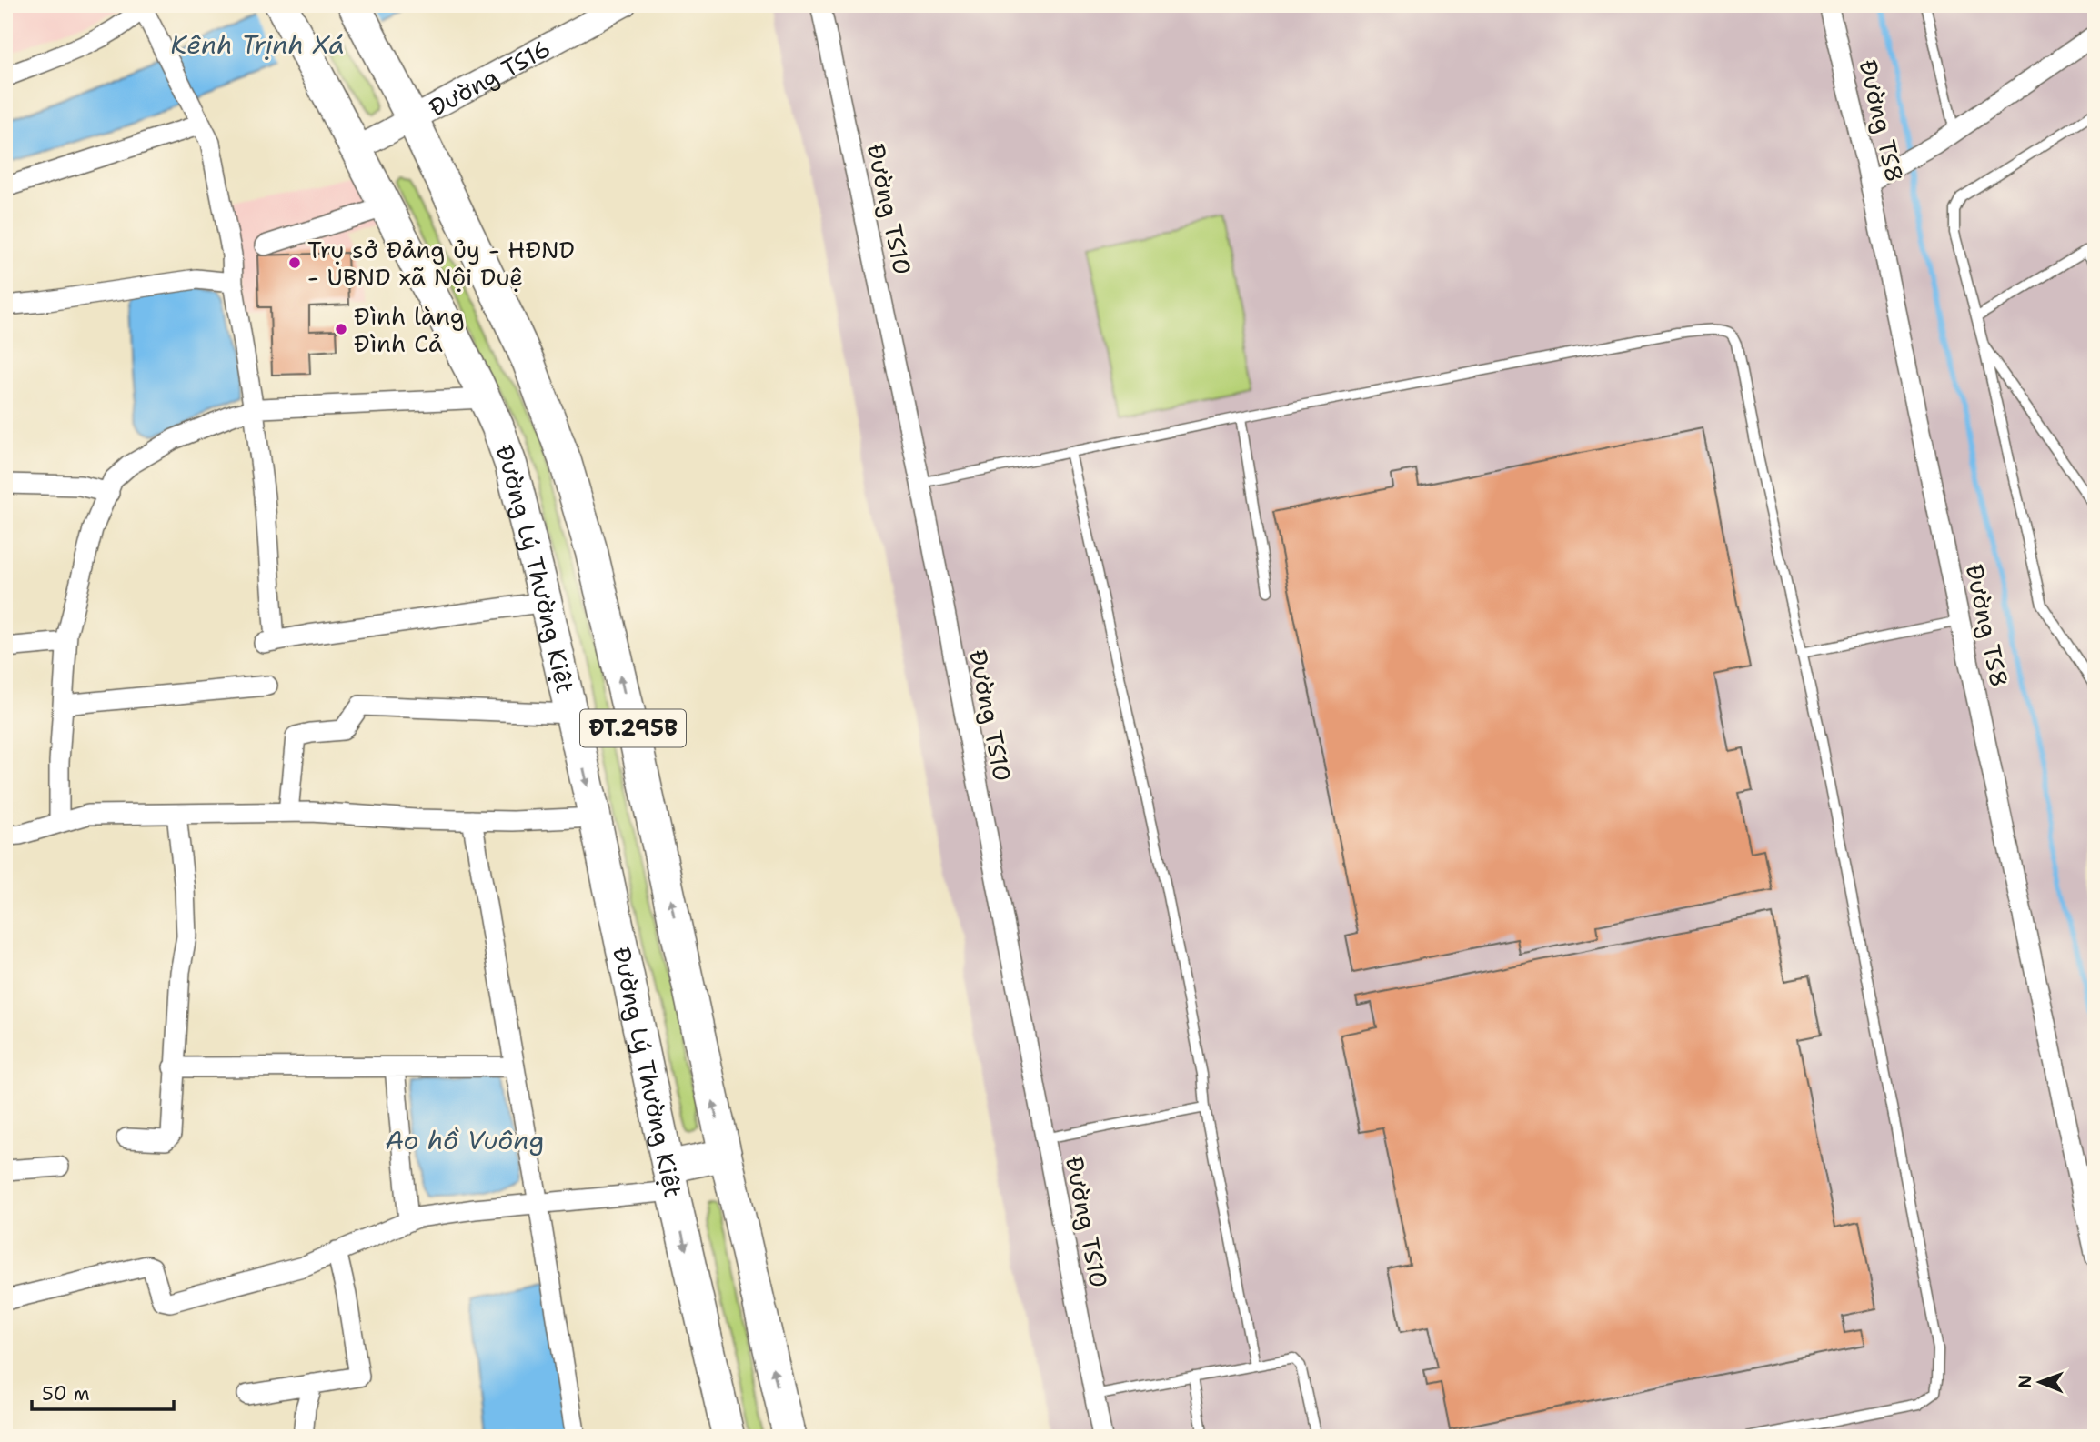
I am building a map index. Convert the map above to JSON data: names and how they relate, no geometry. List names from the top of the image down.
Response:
{
  "streets": {
    "main road": ["Đường Lý Thường Kiệt", "ĐT.295B"],
    "street": ["Đường TS16", "Đường TS8", "Đường TS10"]
  },
  "crossings": [
    ["Đường TS16", "Đường Lý Thường Kiệt"],
    ["Đường TS16", "ĐT.295B"]
  ],
  "water": ["Kênh Trịnh Xá", "Ao hồ Vuông"],
  "places": ["Trụ sở Đảng ủy - HĐND - UBND xã Nội Duệ", "Đình làng Đình Cả"],
  "scale_bar": "50 m",
  "north": "left"
}
